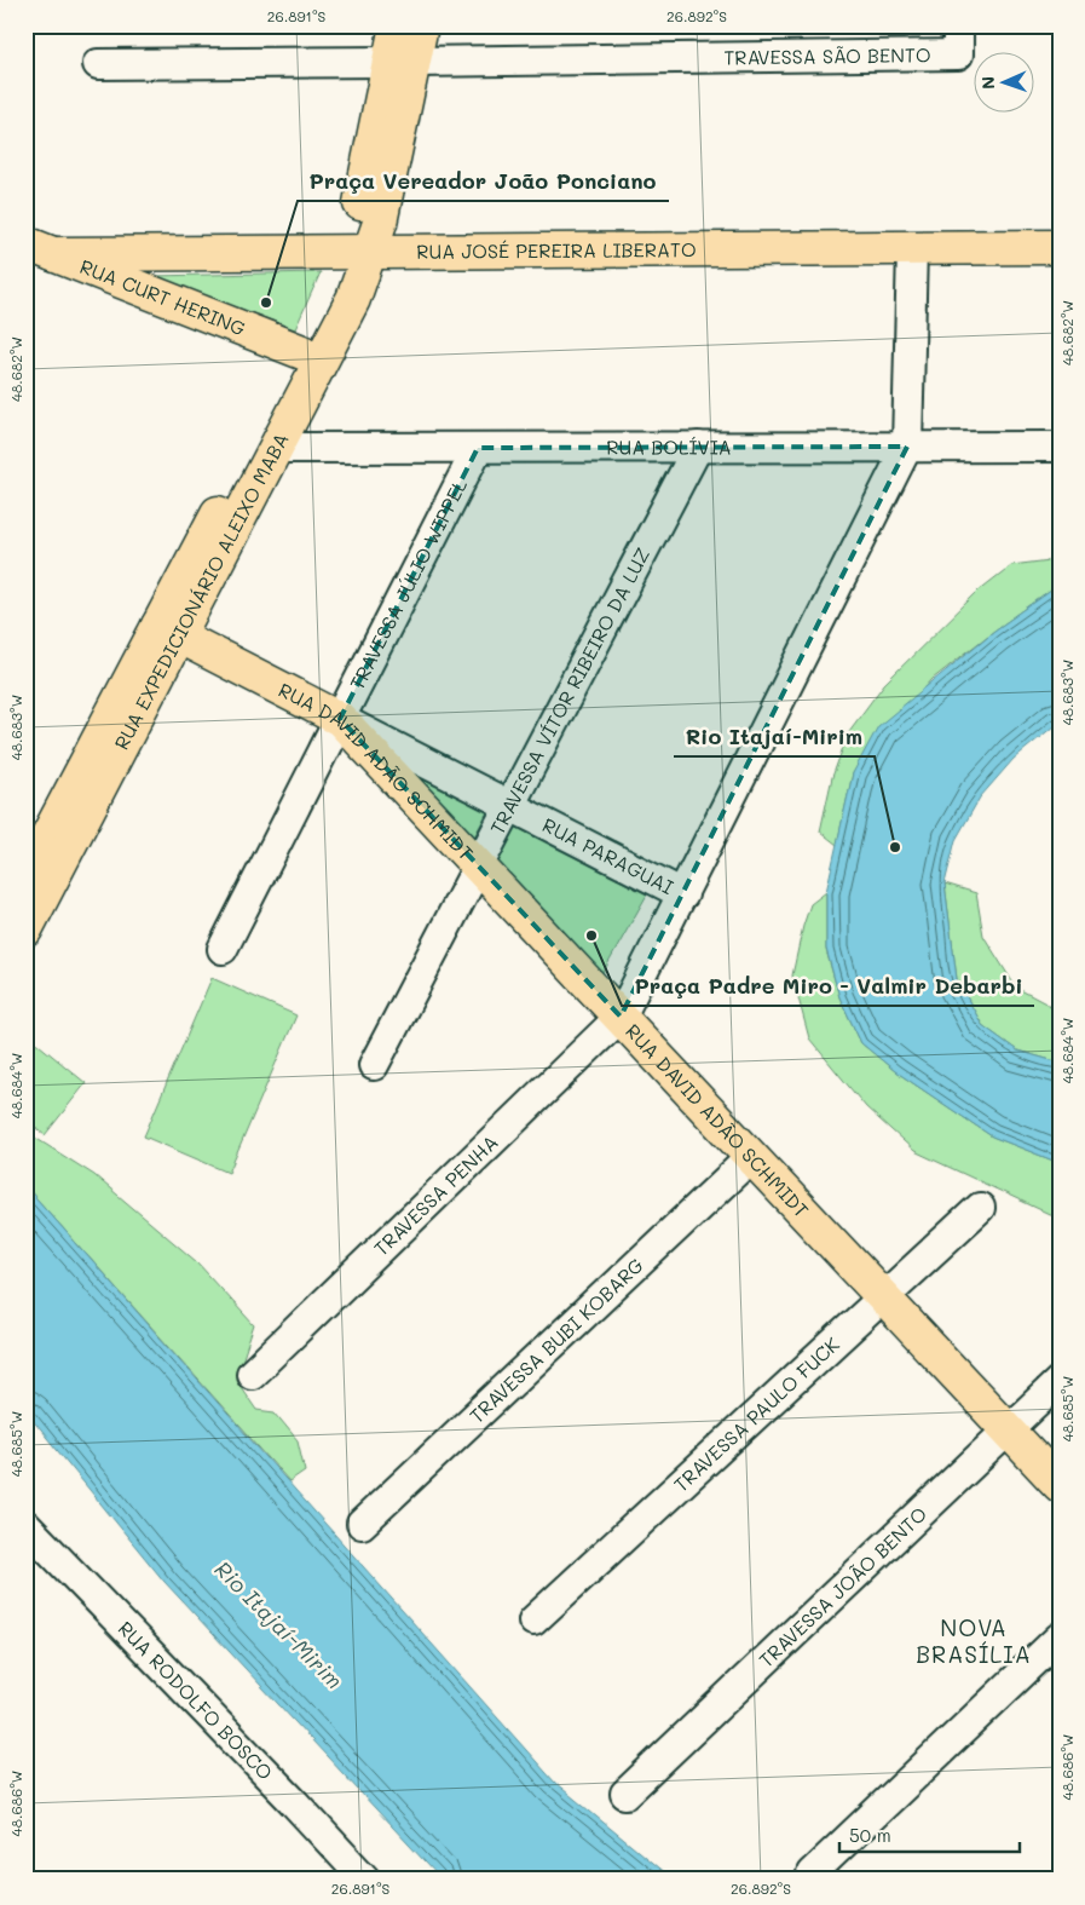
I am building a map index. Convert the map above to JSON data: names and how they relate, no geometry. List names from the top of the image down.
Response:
{
  "streets": {
    "main road": [
      "RUA JOSÉ PEREIRA LIBERATO",
      "RUA CURT HERING",
      "RUA EXPEDICIONÁRIO ALEIXO MABA",
      "RUA DAVID ADÃO SCHMIDT"
    ],
    "street": [
      "TRAVESSA SÃO BENTO",
      "RUA BOLÍVIA",
      "TRAVESSA JÚLIO WIPPEL",
      "TRAVESSA VÍTOR RIBEIRO DA LUZ",
      "RUA PARAGUAI",
      "TRAVESSA PENHA",
      "TRAVESSA BUBI KOBARG",
      "TRAVESSA PAULO FUCK",
      "TRAVESSA JOÃO BENTO",
      "RUA RODOLFO BOSCO"
    ]
  },
  "crossings": [
    ["RUA JOSÉ PEREIRA LIBERATO", "RUA CURT HERING"],
    ["RUA JOSÉ PEREIRA LIBERATO", "RUA EXPEDICIONÁRIO ALEIXO MABA"],
    ["RUA CURT HERING", "RUA EXPEDICIONÁRIO ALEIXO MABA"],
    ["RUA BOLÍVIA", "TRAVESSA JÚLIO WIPPEL"],
    ["RUA BOLÍVIA", "RUA EXPEDICIONÁRIO ALEIXO MABA"],
    ["RUA BOLÍVIA", "TRAVESSA VÍTOR RIBEIRO DA LUZ"],
    ["RUA BOLÍVIA", "TRAVESSA PENHA"],
    ["TRAVESSA JÚLIO WIPPEL", "RUA DAVID ADÃO SCHMIDT"],
    ["TRAVESSA JÚLIO WIPPEL", "RUA PARAGUAI"],
    ["RUA EXPEDICIONÁRIO ALEIXO MABA", "RUA DAVID ADÃO SCHMIDT"],
    ["TRAVESSA VÍTOR RIBEIRO DA LUZ", "RUA DAVID ADÃO SCHMIDT"],
    ["TRAVESSA VÍTOR RIBEIRO DA LUZ", "RUA PARAGUAI"],
    ["RUA DAVID ADÃO SCHMIDT", "RUA PARAGUAI"],
    ["RUA DAVID ADÃO SCHMIDT", "TRAVESSA PENHA"],
    ["RUA DAVID ADÃO SCHMIDT", "TRAVESSA BUBI KOBARG"],
    ["RUA DAVID ADÃO SCHMIDT", "TRAVESSA PAULO FUCK"],
    ["RUA DAVID ADÃO SCHMIDT", "TRAVESSA JOÃO BENTO"],
    ["RUA PARAGUAI", "TRAVESSA PENHA"]
  ],
  "districts": ["NOVA BRASÍLIA"],
  "water": ["Rio Itajaí-Mirim"],
  "places": ["Praça Vereador João Ponciano", "Rio Itajaí-Mirim", "Praça Padre Miro - Valmir Debarbi"],
  "scale_bar": "50 m",
  "north": "left",
  "coordinates": [
    "26.891°S",
    "26.892°S",
    "48.682°W",
    "48.683°W",
    "48.684°W",
    "48.685°W",
    "48.686°W"
  ]
}
